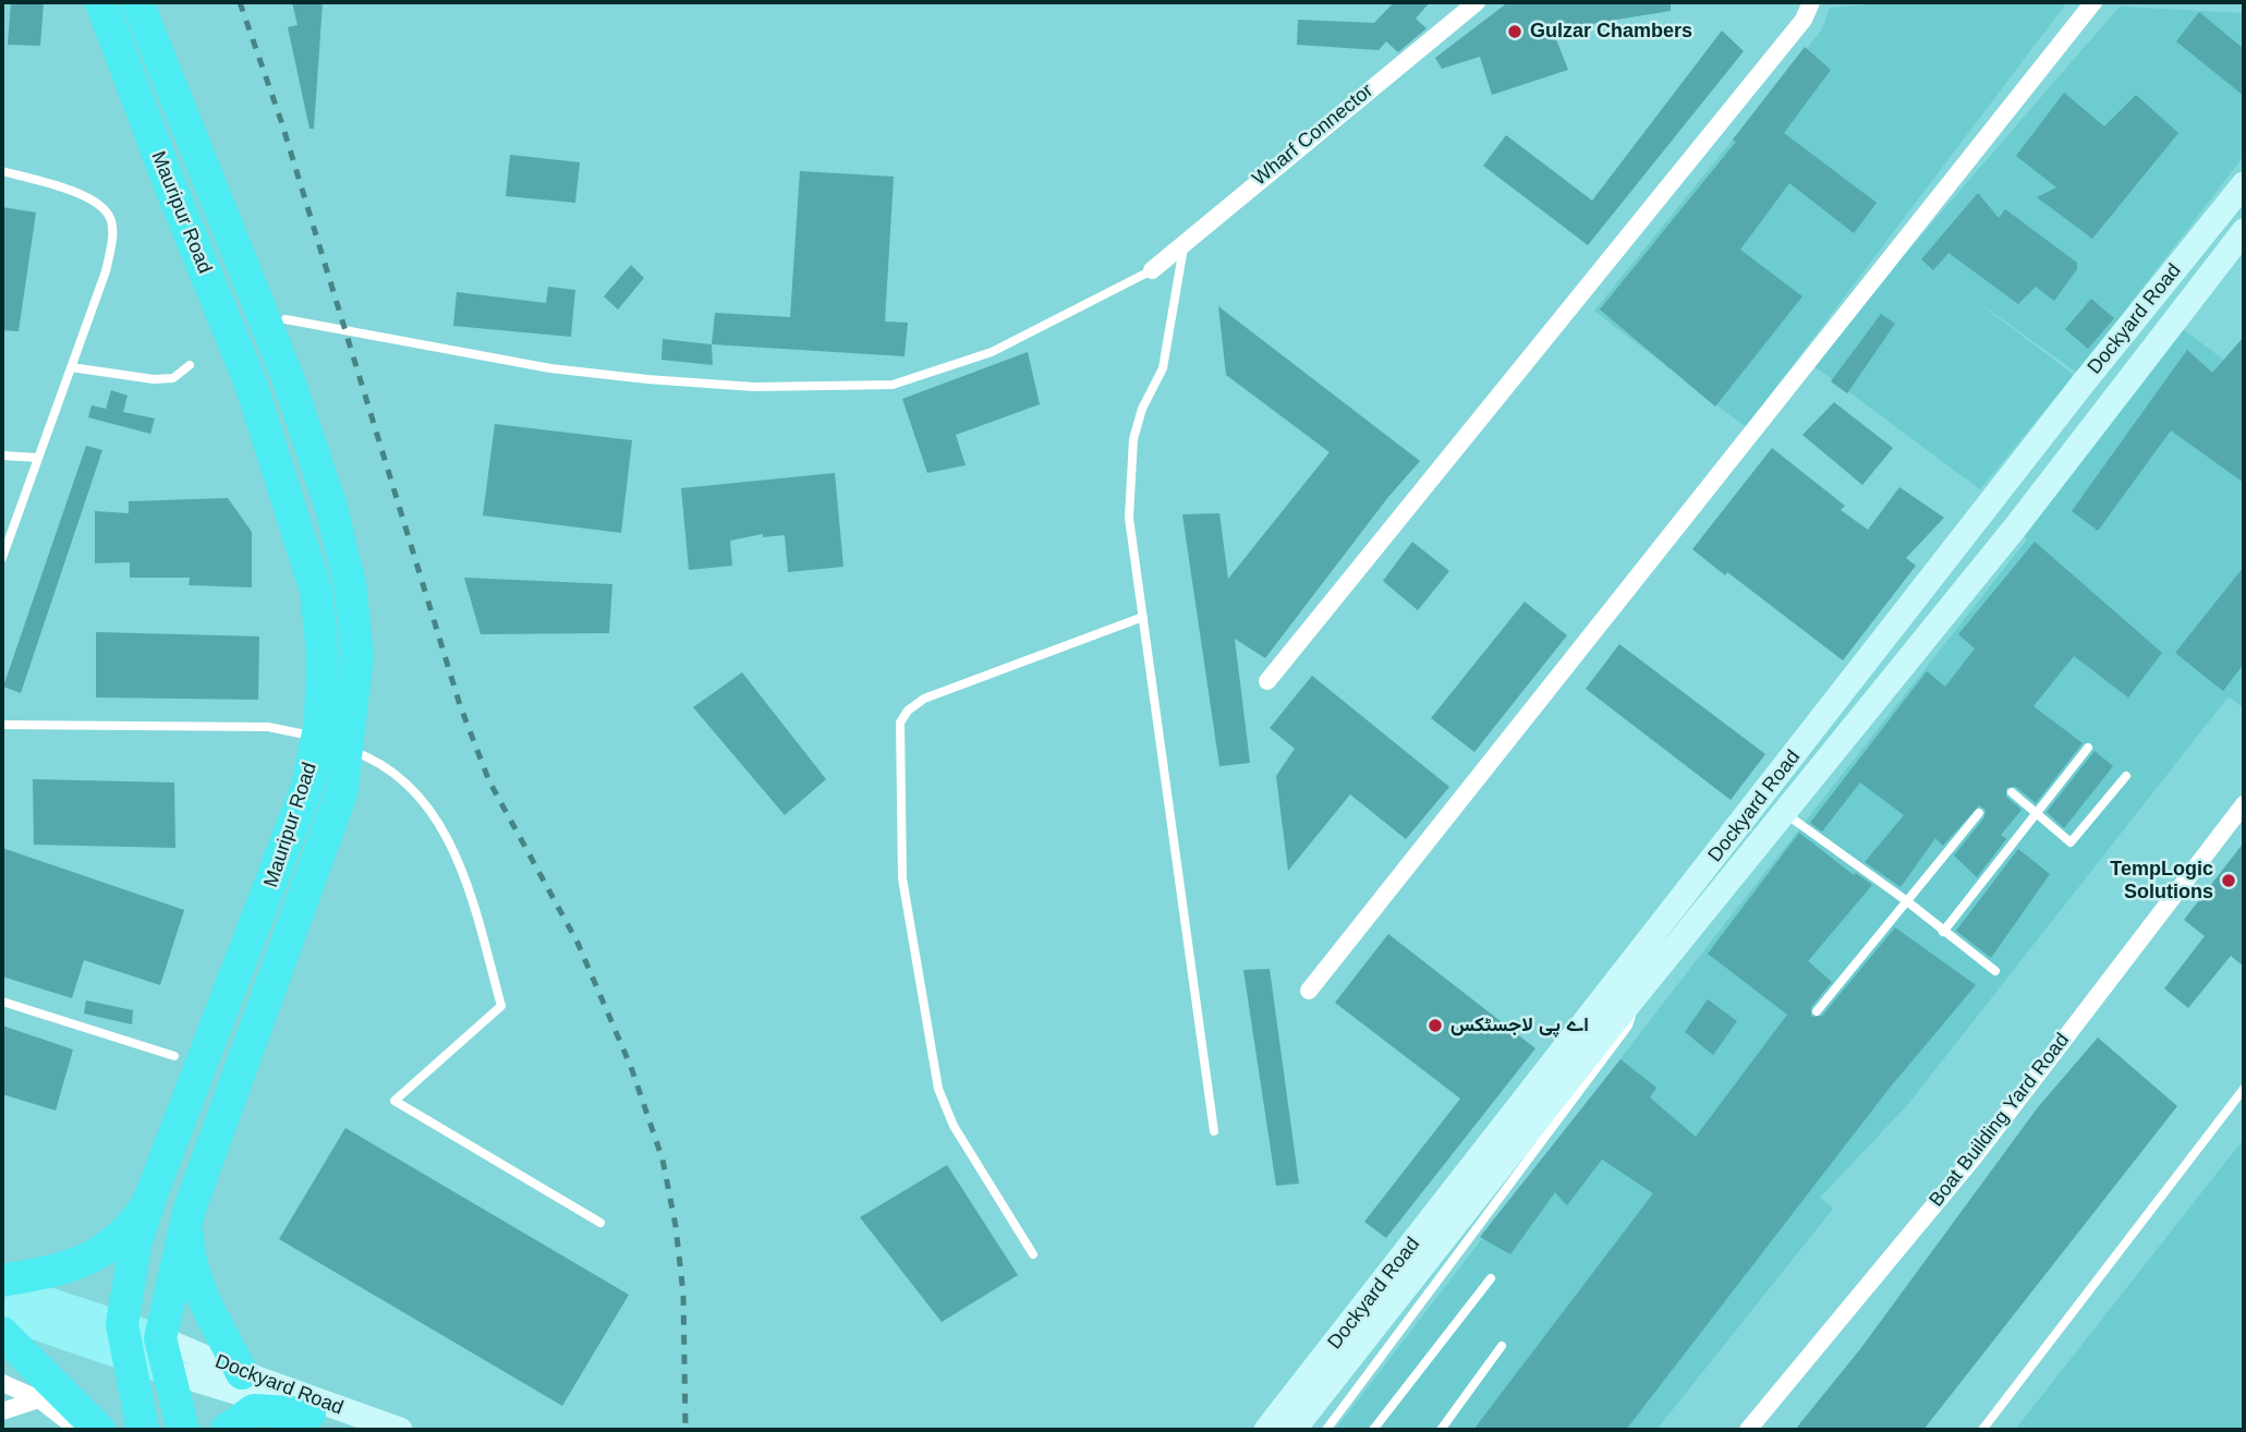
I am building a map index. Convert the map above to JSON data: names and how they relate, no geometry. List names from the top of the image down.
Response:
{
  "streets": {
    "highway": ["Mauripur Road"],
    "street": ["Wharf Connector", "Dockyard Road", "Boat Building Yard Road"]
  },
  "crossings": [
    ["Mauripur Road", "Dockyard Road"]
  ],
  "places": ["Gulzar Chambers", "TempLogic Solutions", "اے پی لاجسٹکس"]
}
